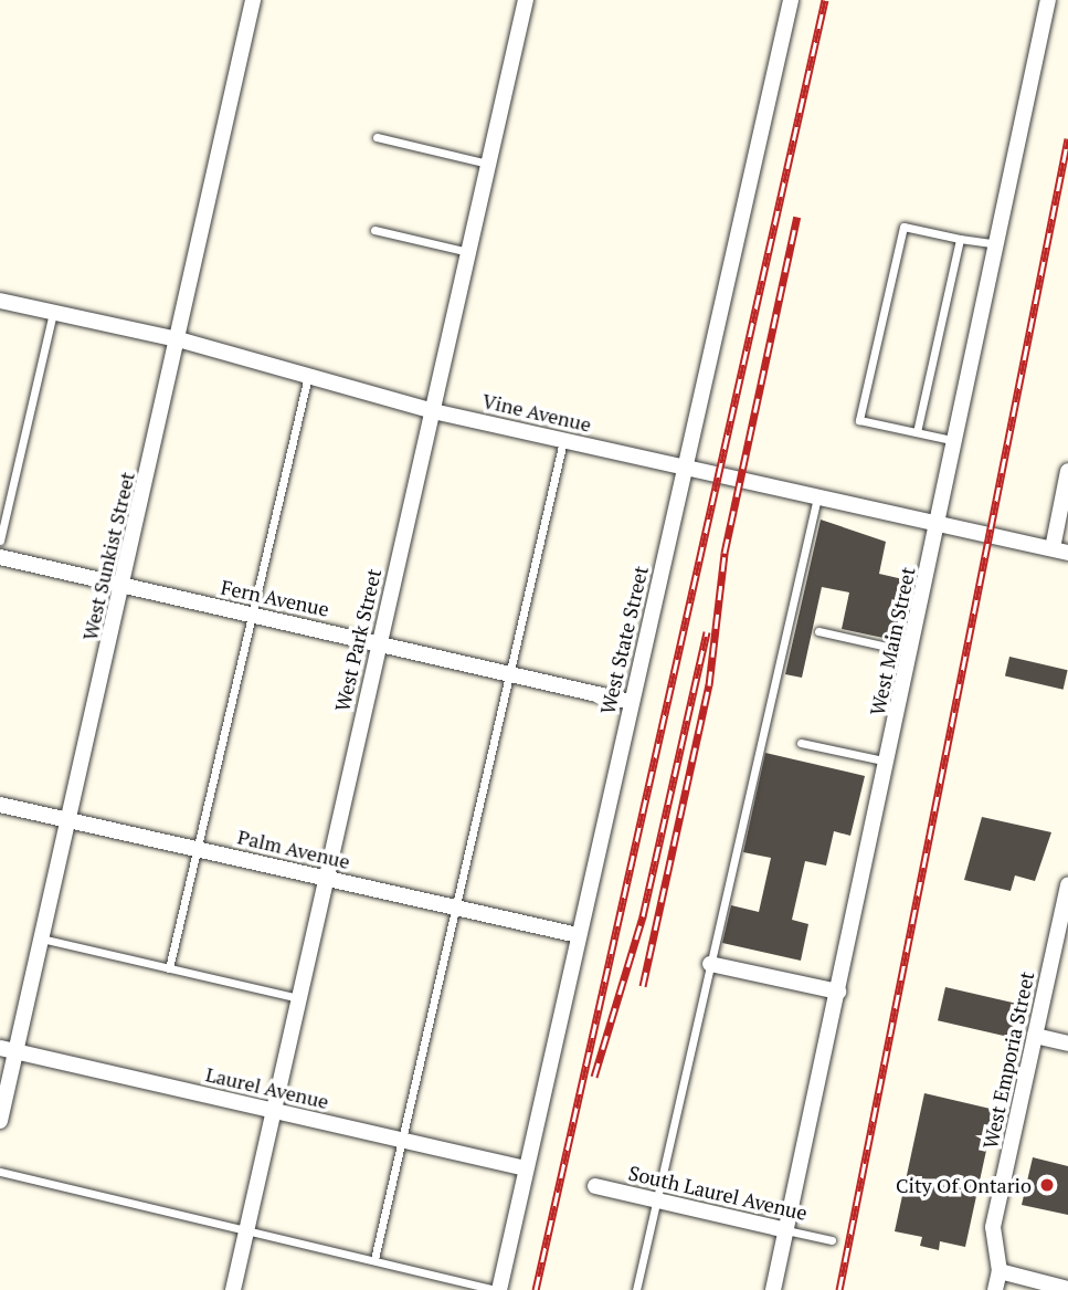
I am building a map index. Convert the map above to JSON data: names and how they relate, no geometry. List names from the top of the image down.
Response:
{
  "streets": {
    "street": [
      "Vine Avenue",
      "West Sunkist Street",
      "Fern Avenue",
      "West Park Street",
      "West State Street",
      "West Main Street",
      "Palm Avenue",
      "West Emporia Street",
      "Laurel Avenue",
      "South Laurel Avenue"
    ]
  },
  "crossings": [
    ["Vine Avenue", "West Sunkist Street"],
    ["Vine Avenue", "West Park Street"],
    ["Vine Avenue", "West State Street"],
    ["Vine Avenue", "West Main Street"],
    ["West Sunkist Street", "Fern Avenue"],
    ["West Sunkist Street", "Palm Avenue"],
    ["West Sunkist Street", "Laurel Avenue"],
    ["Fern Avenue", "West Park Street"],
    ["Fern Avenue", "West State Street"],
    ["West Park Street", "Palm Avenue"],
    ["West Park Street", "Laurel Avenue"],
    ["West State Street", "Palm Avenue"],
    ["West State Street", "Laurel Avenue"],
    ["West Main Street", "South Laurel Avenue"]
  ],
  "places": ["City Of Ontario"]
}
